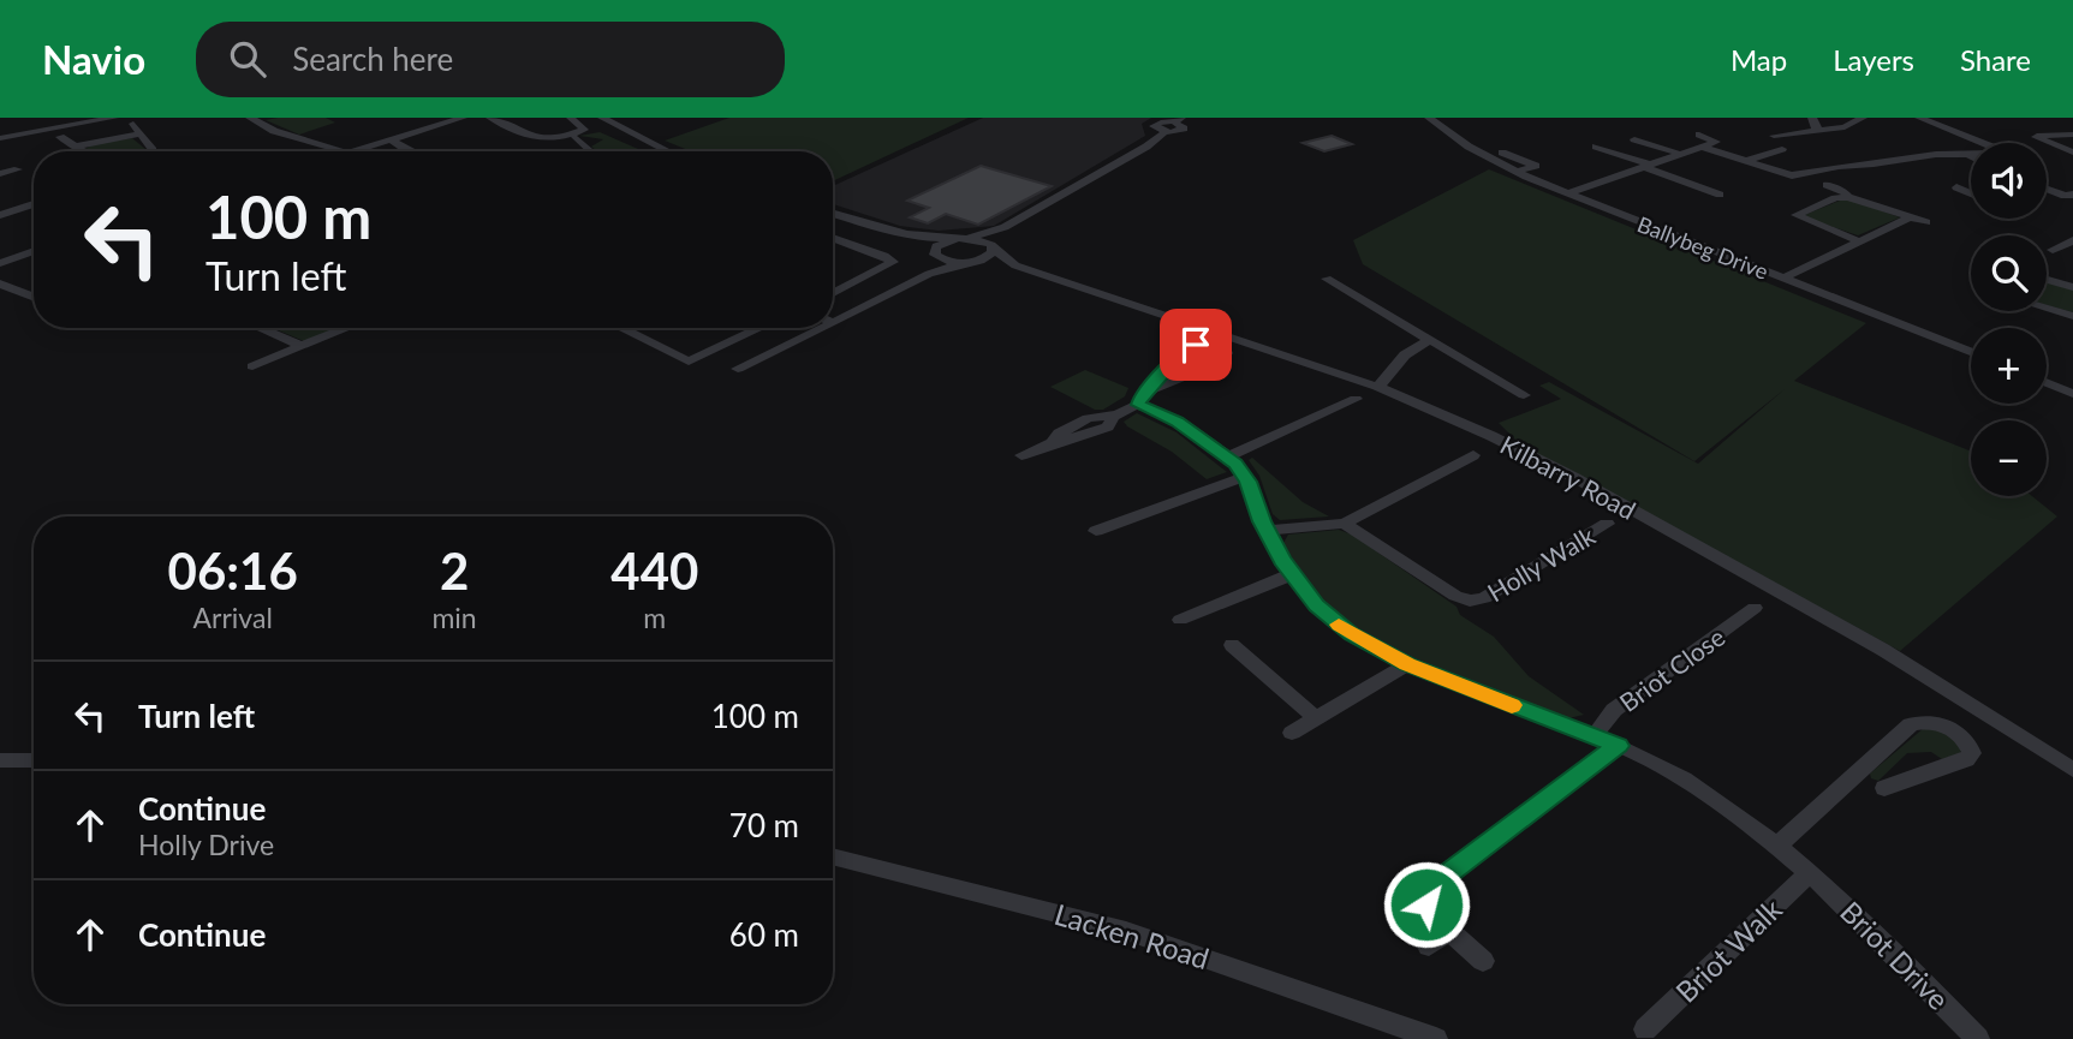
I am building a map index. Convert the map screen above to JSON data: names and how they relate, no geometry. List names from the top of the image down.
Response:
{
  "streets": {
    "street": [
      "Ballybeg Drive",
      "Kilbarry Road",
      "Holly Walk",
      "Briot Close",
      "Lacken Road",
      "Briot Walk",
      "Briot Drive"
    ]
  },
  "crossings": [
    ["Briot Close", "Briot Drive"],
    ["Briot Walk", "Briot Drive"]
  ],
  "page": {
    "header": "Navio",
    "search": "Search here",
    "nav": ["Map", "Layers", "Share"],
    "map_buttons": ["+", "−"],
    "turn": ["100 m", "Turn left"],
    "eta": [
      "06:16",
      "Arrival",
      "2",
      "min",
      "440",
      "m"
    ],
    "list": [
      {
        "name": "Turn left",
        "value": "100 m"
      },
      {
        "name": "Continue",
        "note": "Holly Drive",
        "value": "70 m"
      },
      {
        "name": "Continue",
        "value": "60 m"
      }
    ]
  }
}
